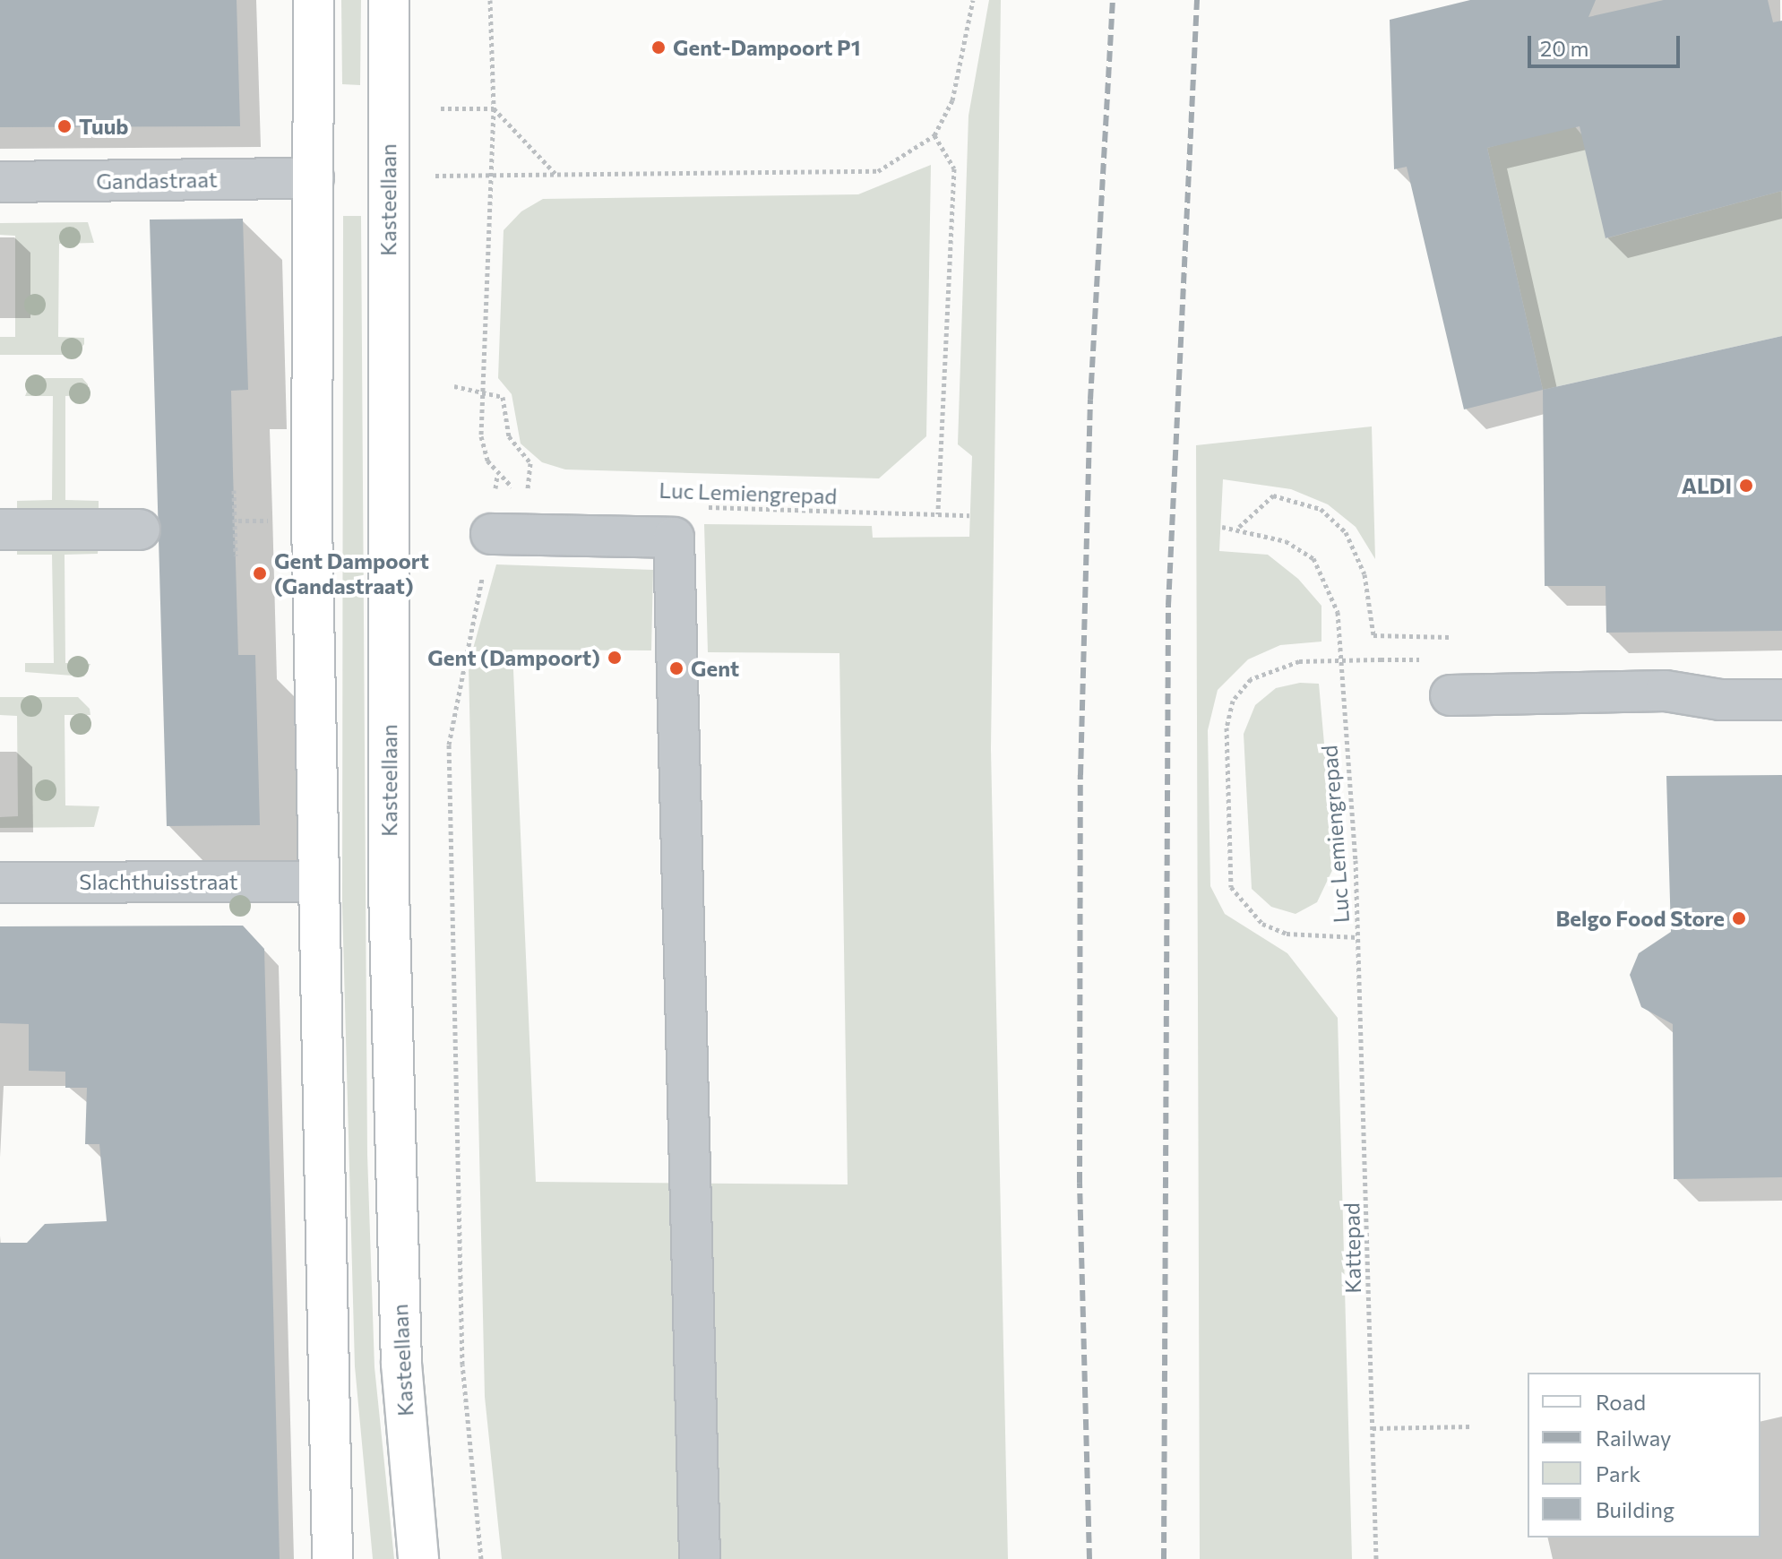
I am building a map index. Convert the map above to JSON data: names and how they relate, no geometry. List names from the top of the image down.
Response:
{
  "streets": {
    "main road": ["Kasteellaan"],
    "street": ["Gandastraat", "Slachthuisstraat"],
    "path": ["Luc Lemiengrepad", "Kattepad"]
  },
  "crossings": [
    ["Luc Lemiengrepad", "Kattepad"]
  ],
  "places": [
    "Gent-Dampoort P1",
    "Tuub",
    "ALDI",
    "Gent Dampoort (Gandastraat)",
    "Gent (Dampoort)",
    "Gent",
    "Belgo Food Store"
  ],
  "legend": [
    "Road",
    "Railway",
    "Park",
    "Building"
  ],
  "scale_bar": "20 m"
}
